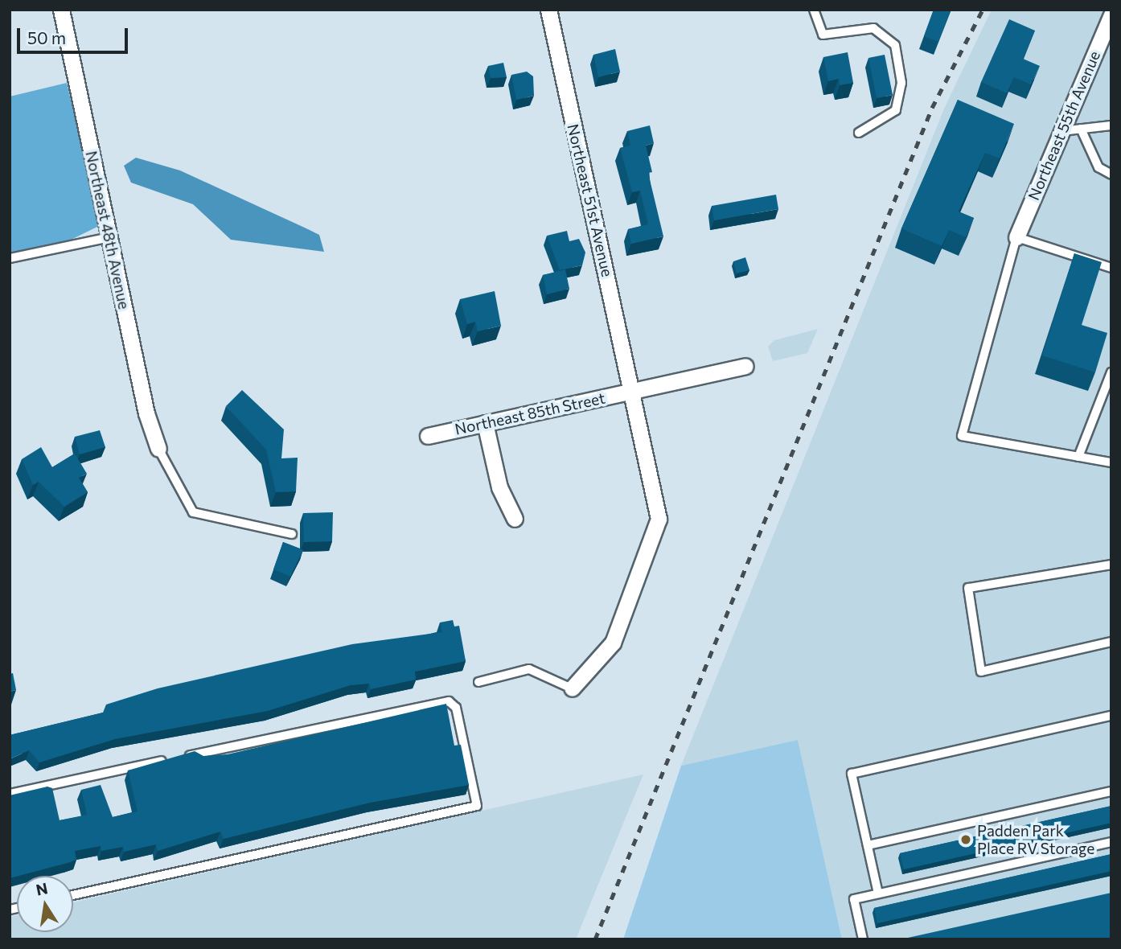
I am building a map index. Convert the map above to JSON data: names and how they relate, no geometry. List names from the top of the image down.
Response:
{
  "streets": {
    "street": [
      "Northeast 55th Avenue",
      "Northeast 51st Avenue",
      "Northeast 48th Avenue",
      "Northeast 85th Street"
    ]
  },
  "crossings": [
    ["Northeast 51st Avenue", "Northeast 85th Street"]
  ],
  "places": ["Padden Park Place RV Storage"],
  "scale_bar": "50 m",
  "north": "top"
}
